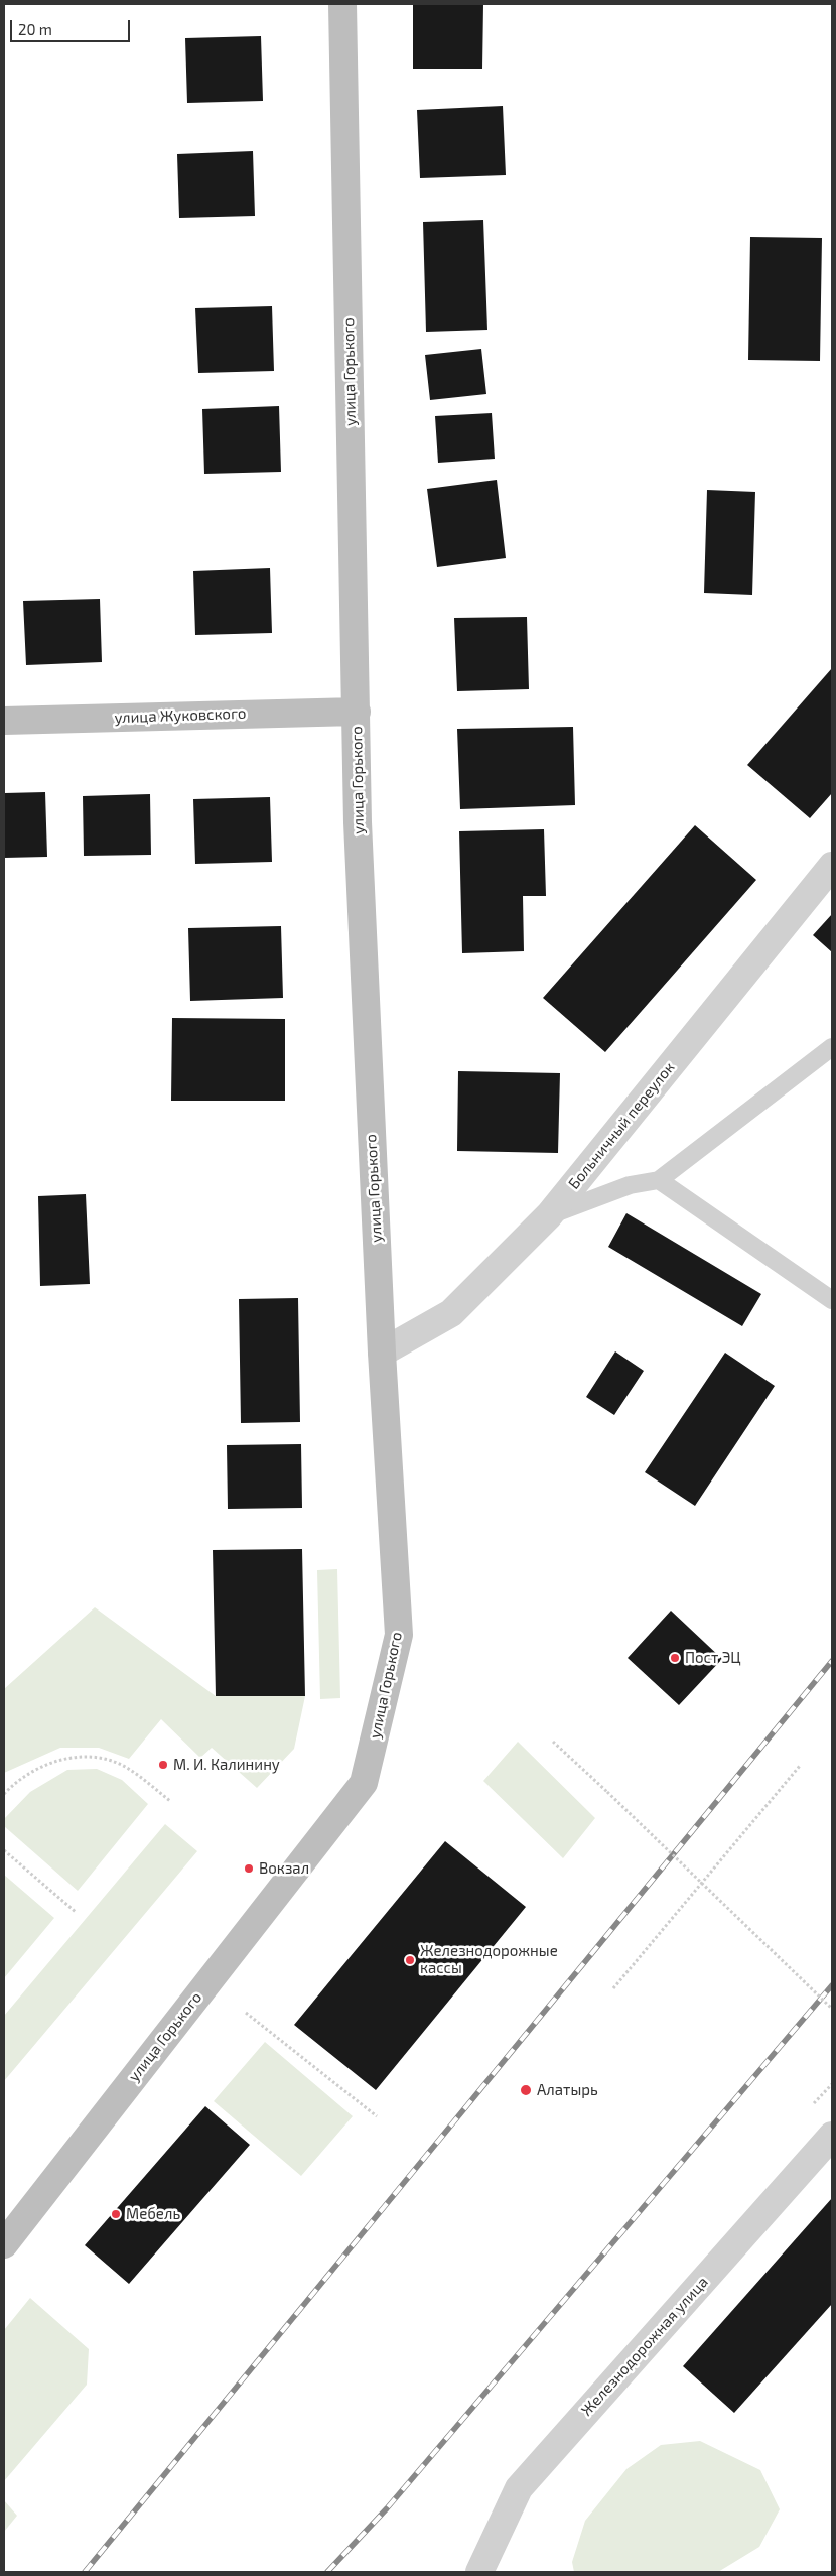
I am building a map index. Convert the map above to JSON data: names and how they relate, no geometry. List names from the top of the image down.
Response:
{
  "streets": {
    "street": [
      "улица Горького",
      "улица Жуковского",
      "Больничный переулок",
      "Железнодорожная улица"
    ]
  },
  "crossings": [
    ["улица Горького", "улица Жуковского"],
    ["улица Горького", "Больничный переулок"]
  ],
  "places": [
    "Пост ЭЦ",
    "М. И. Калинину",
    "Вокзал",
    "Железнодорожные кассы",
    "Алатырь",
    "Мебель"
  ],
  "scale_bar": "20 m"
}
